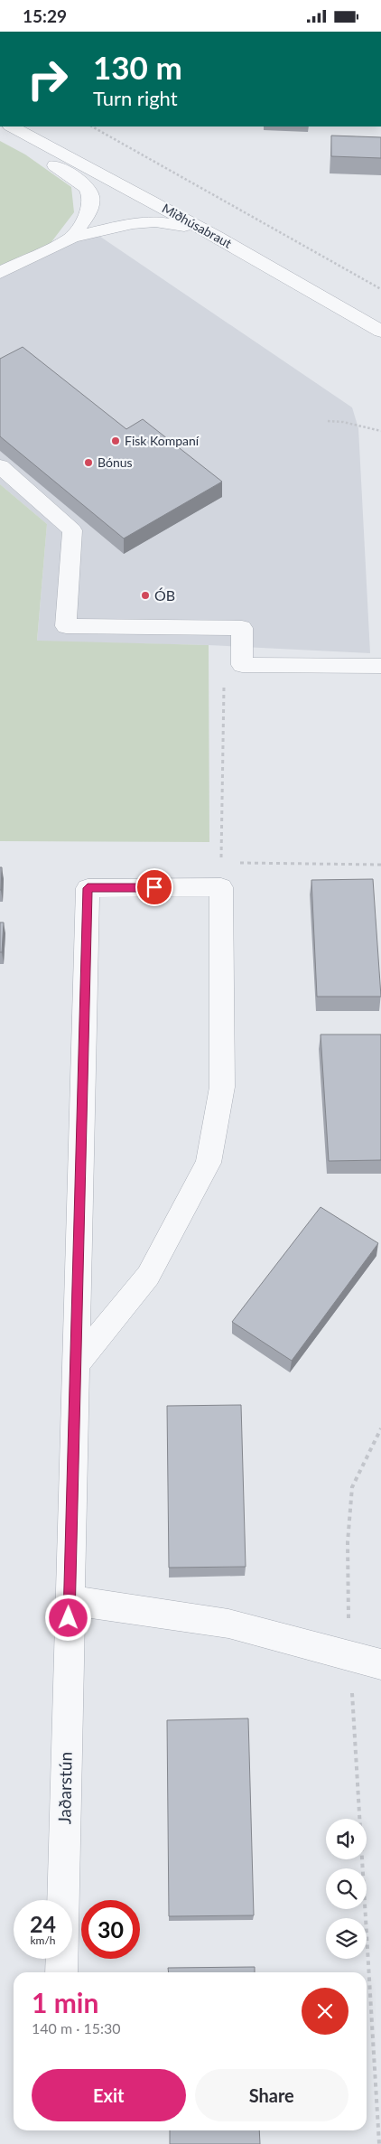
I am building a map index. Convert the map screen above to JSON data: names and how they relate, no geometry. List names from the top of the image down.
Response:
{
  "streets": {
    "street": ["Miðhúsabraut", "Jaðarstún"]
  },
  "places": ["Fisk Kompaní", "Bónus", "ÓB"],
  "page": {
    "status": "15:29",
    "turn": ["130 m", "Turn right"],
    "speed": "24 km/h",
    "limit": "30",
    "heading": ["1 min", "140 m · 15:30"],
    "buttons": ["Exit", "Share"]
  }
}
